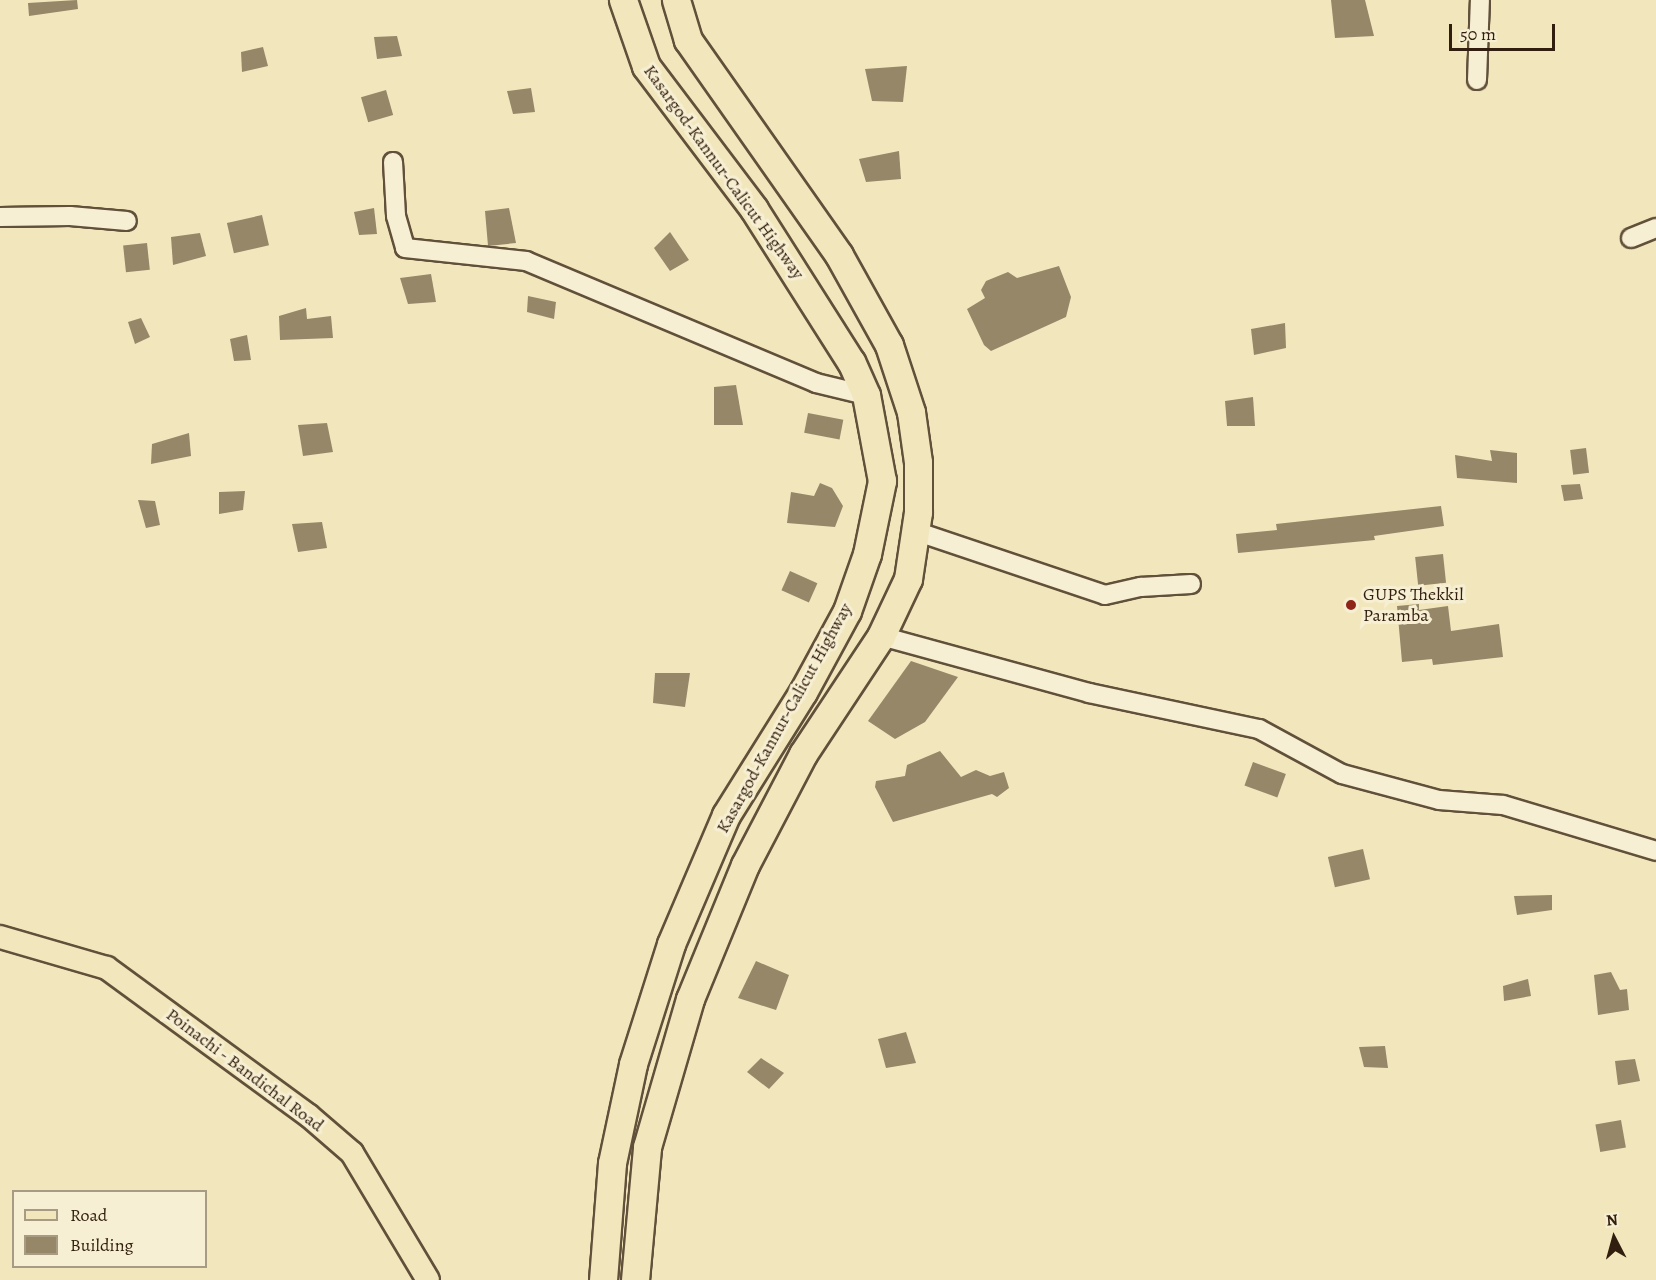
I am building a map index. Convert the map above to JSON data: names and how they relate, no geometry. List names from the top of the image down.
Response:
{
  "streets": {
    "highway": ["Kasargod-Kannur-Calicut Highway"],
    "main road": ["Poinachi - Bandichal Road"]
  },
  "places": ["GUPS Thekkil Paramba"],
  "legend": ["Road", "Building"],
  "scale_bar": "50 m",
  "north": "top"
}
